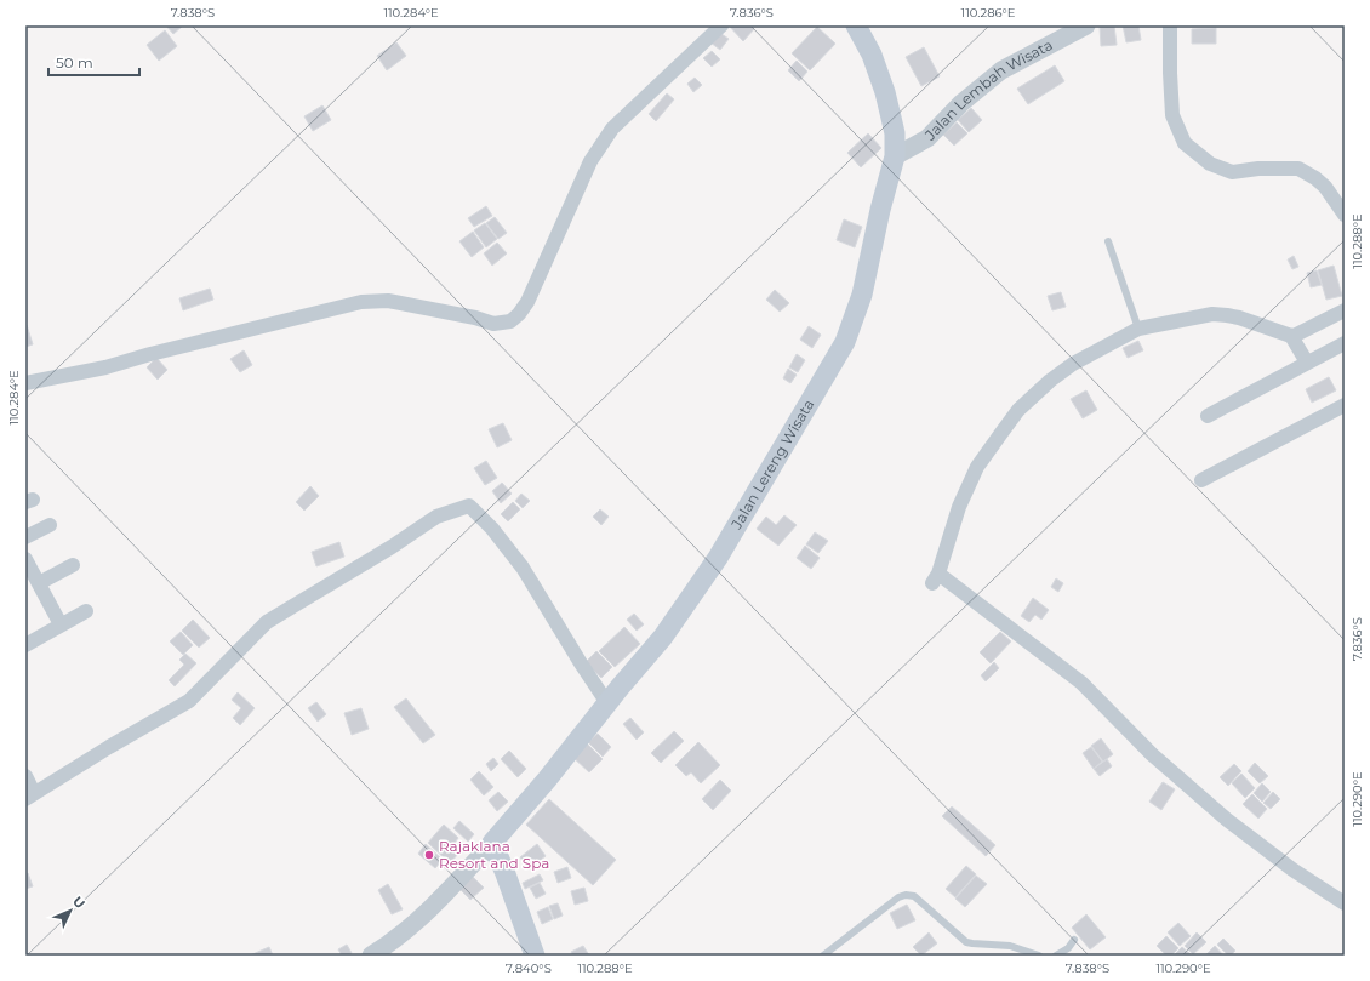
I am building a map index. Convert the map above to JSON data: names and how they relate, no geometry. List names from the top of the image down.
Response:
{
  "streets": {
    "main road": ["Jalan Lereng Wisata"],
    "street": ["Jalan Lembah Wisata"]
  },
  "crossings": [
    ["Jalan Lembah Wisata", "Jalan Lereng Wisata"]
  ],
  "places": ["Rajaklana Resort and Spa"],
  "scale_bar": "50 m",
  "north": "top right",
  "coordinates": [
    "7.838°S",
    "110.284°E",
    "7.836°S",
    "110.286°E",
    "110.288°E",
    "110.290°E",
    "7.840°S"
  ]
}
